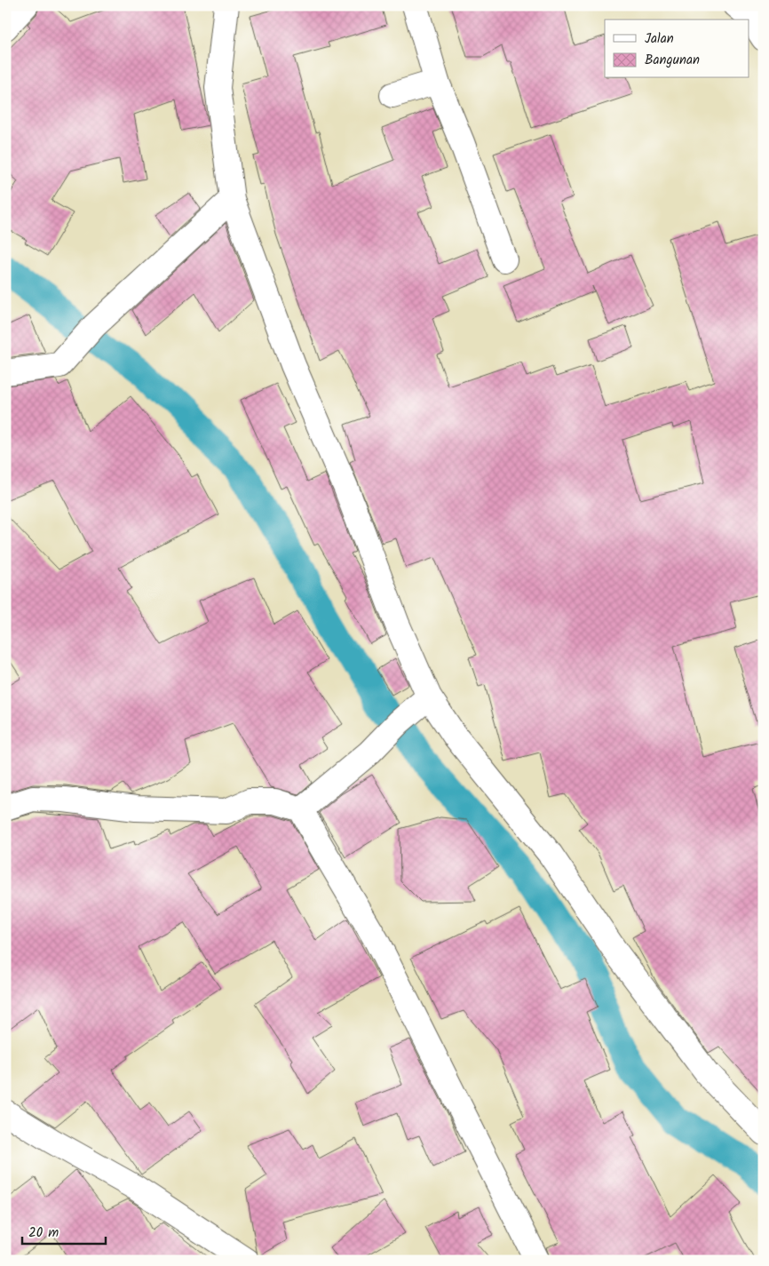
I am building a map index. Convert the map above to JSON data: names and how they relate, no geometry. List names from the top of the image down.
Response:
{
  "legend": ["Jalan", "Bangunan"],
  "scale_bar": "20 m"
}
